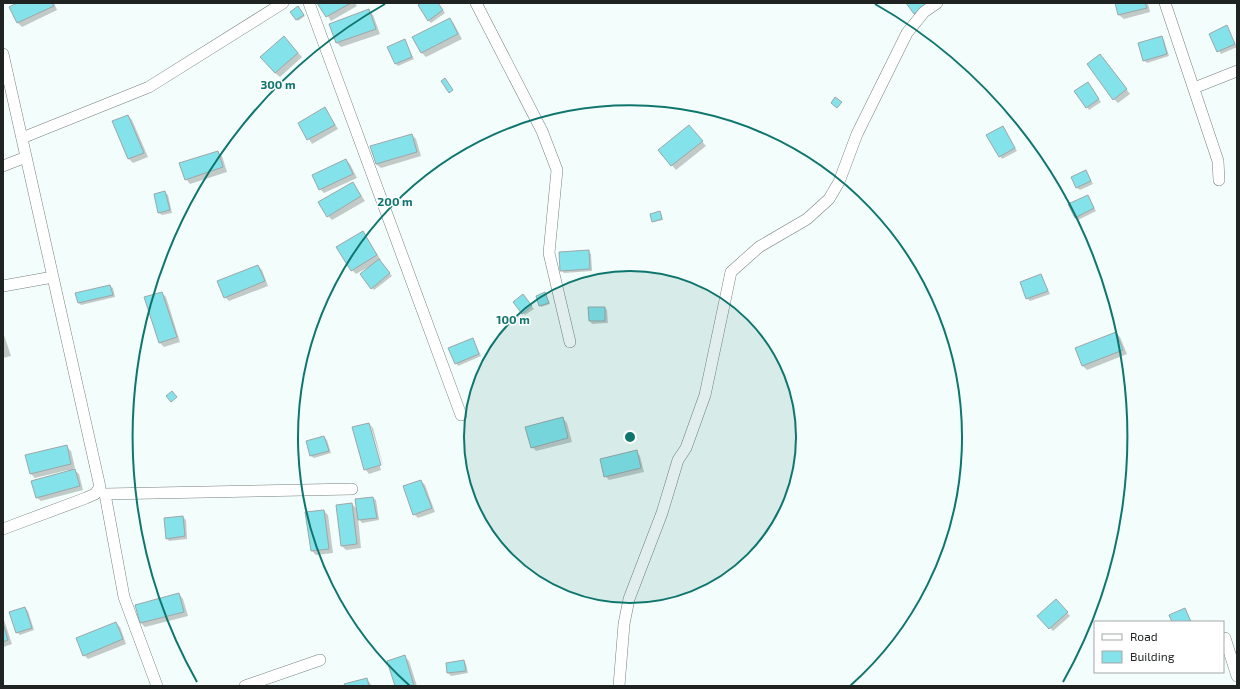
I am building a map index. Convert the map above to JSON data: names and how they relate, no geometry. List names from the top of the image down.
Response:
{
  "legend": ["Road", "Building"],
  "rings": ["300 m", "200 m", "100 m"]
}
